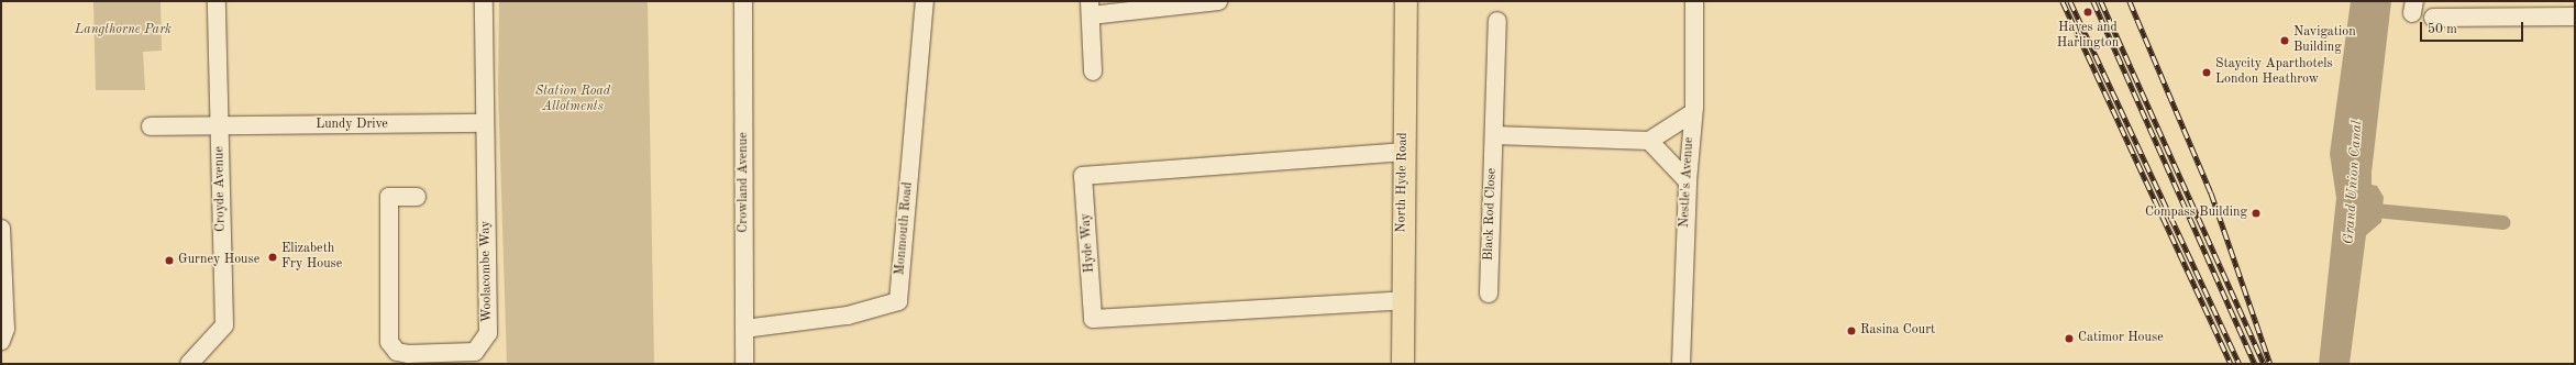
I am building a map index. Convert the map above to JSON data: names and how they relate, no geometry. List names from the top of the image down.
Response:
{
  "streets": {
    "main road": ["North Hyde Road"],
    "street": [
      "Lundy Drive",
      "Crowland Avenue",
      "Nestle's Avenue",
      "Croyde Avenue",
      "Black Rod Close",
      "Monmouth Road",
      "Hyde Way",
      "Woolacombe Way"
    ]
  },
  "crossings": [
    ["Lundy Drive", "Croyde Avenue"],
    ["Lundy Drive", "Woolacombe Way"],
    ["Crowland Avenue", "Monmouth Road"],
    ["North Hyde Road", "Hyde Way"]
  ],
  "water": ["Grand Union Canal"],
  "parks": ["Langthorne Park", "Station Road Allotments"],
  "places": [
    "Hayes and Harlington",
    "Navigation Building",
    "Staycity Aparthotels London Heathrow",
    "Compass Building",
    "Elizabeth Fry House",
    "Gurney House",
    "Rasina Court",
    "Catimor House"
  ],
  "scale_bar": "50 m"
}
